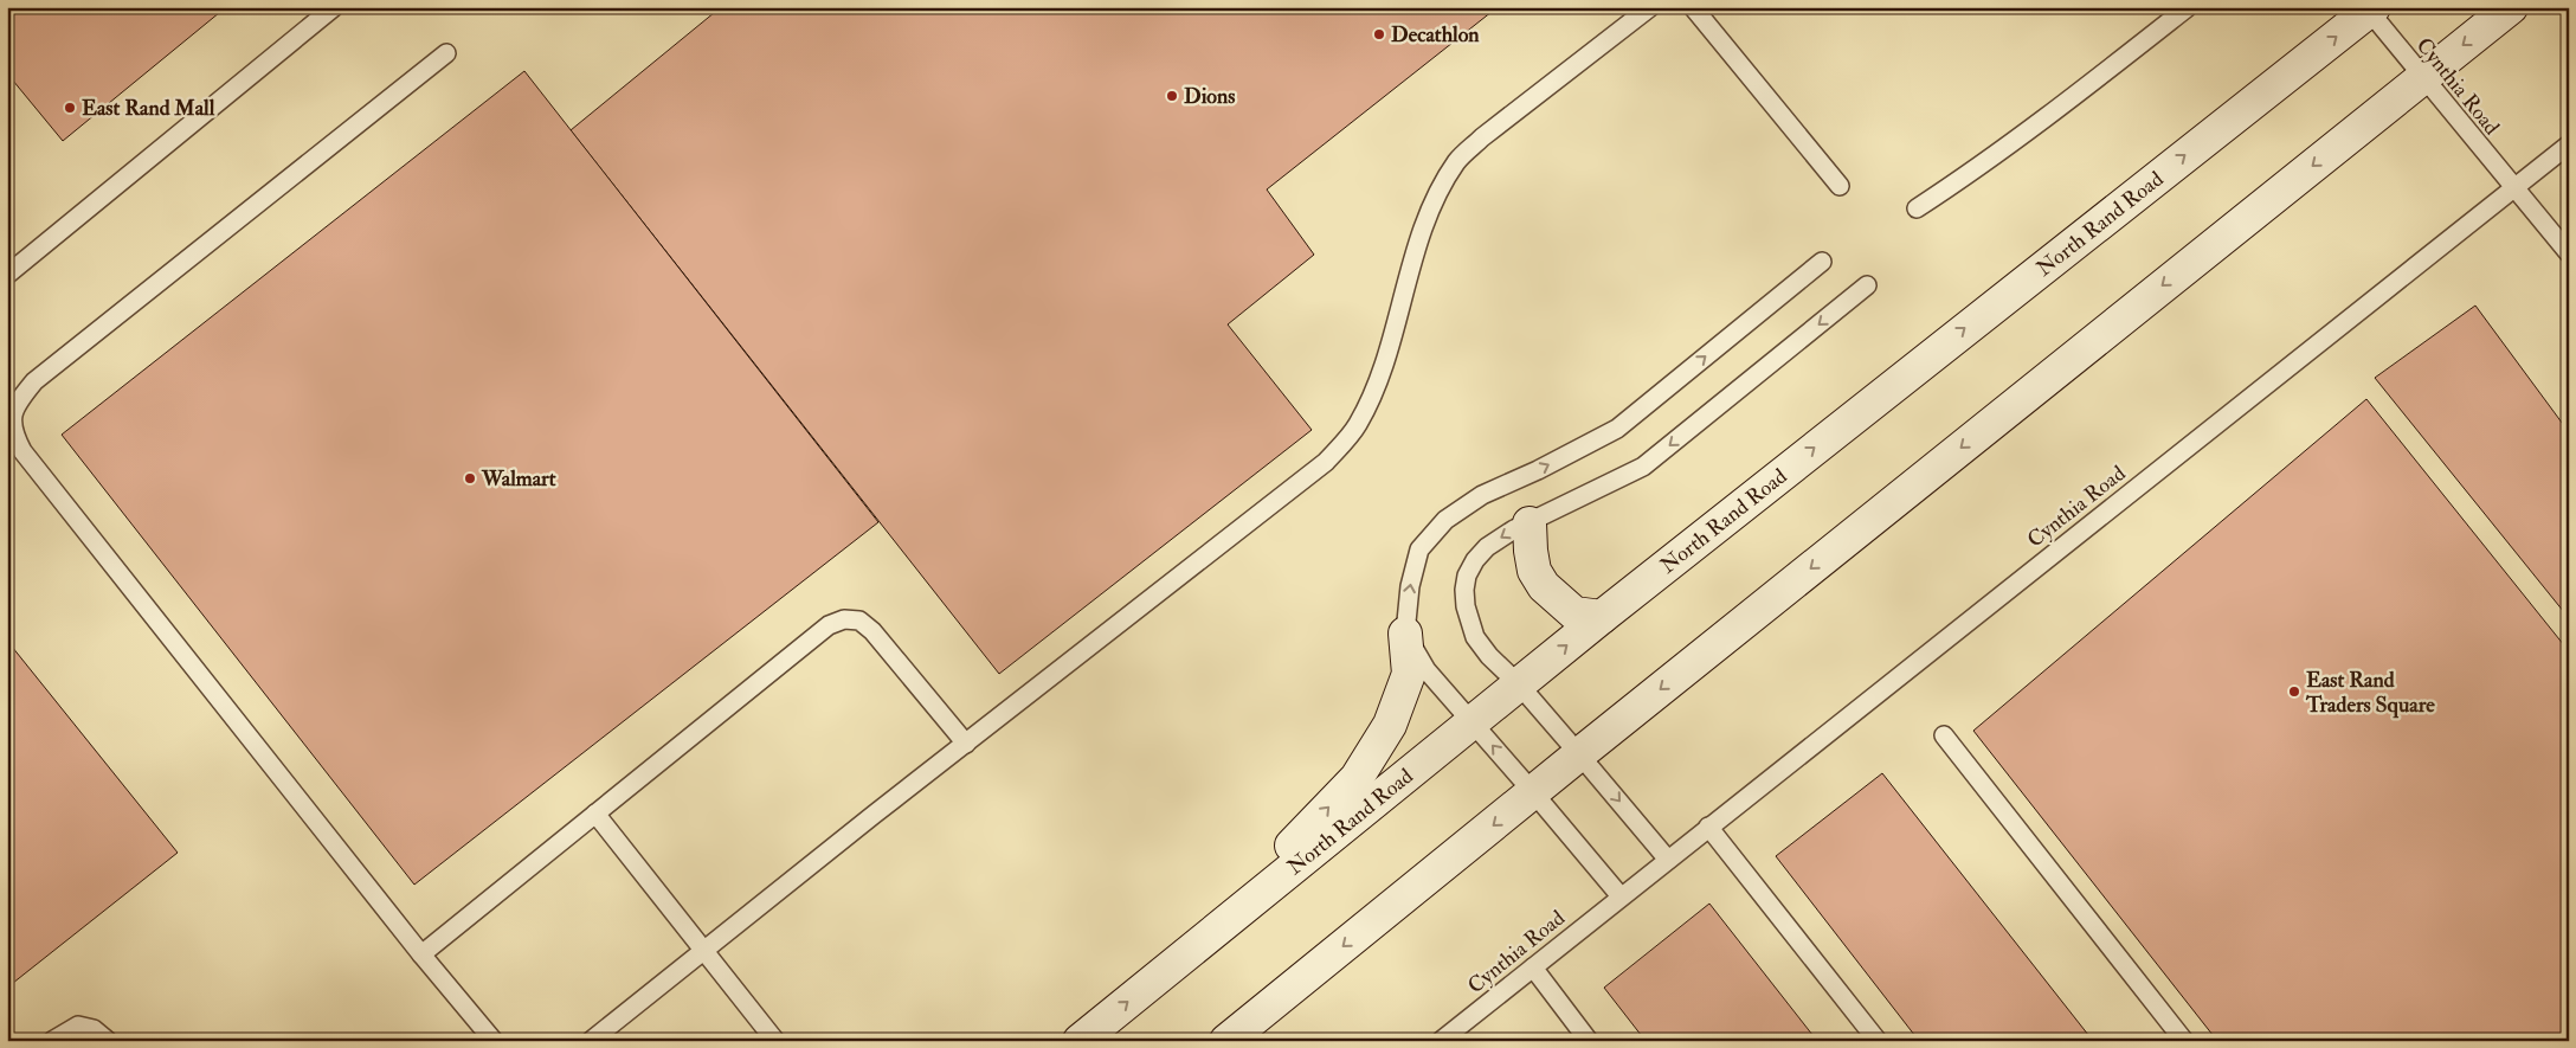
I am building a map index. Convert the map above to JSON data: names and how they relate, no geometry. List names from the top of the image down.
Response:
{
  "streets": {
    "main road": ["North Rand Road"],
    "lane": ["Cynthia Road"]
  },
  "crossings": [
    ["Cynthia Road", "North Rand Road"]
  ],
  "places": [
    "Decathlon",
    "Dions",
    "East Rand Mall",
    "Walmart",
    "East Rand Traders Square"
  ]
}
